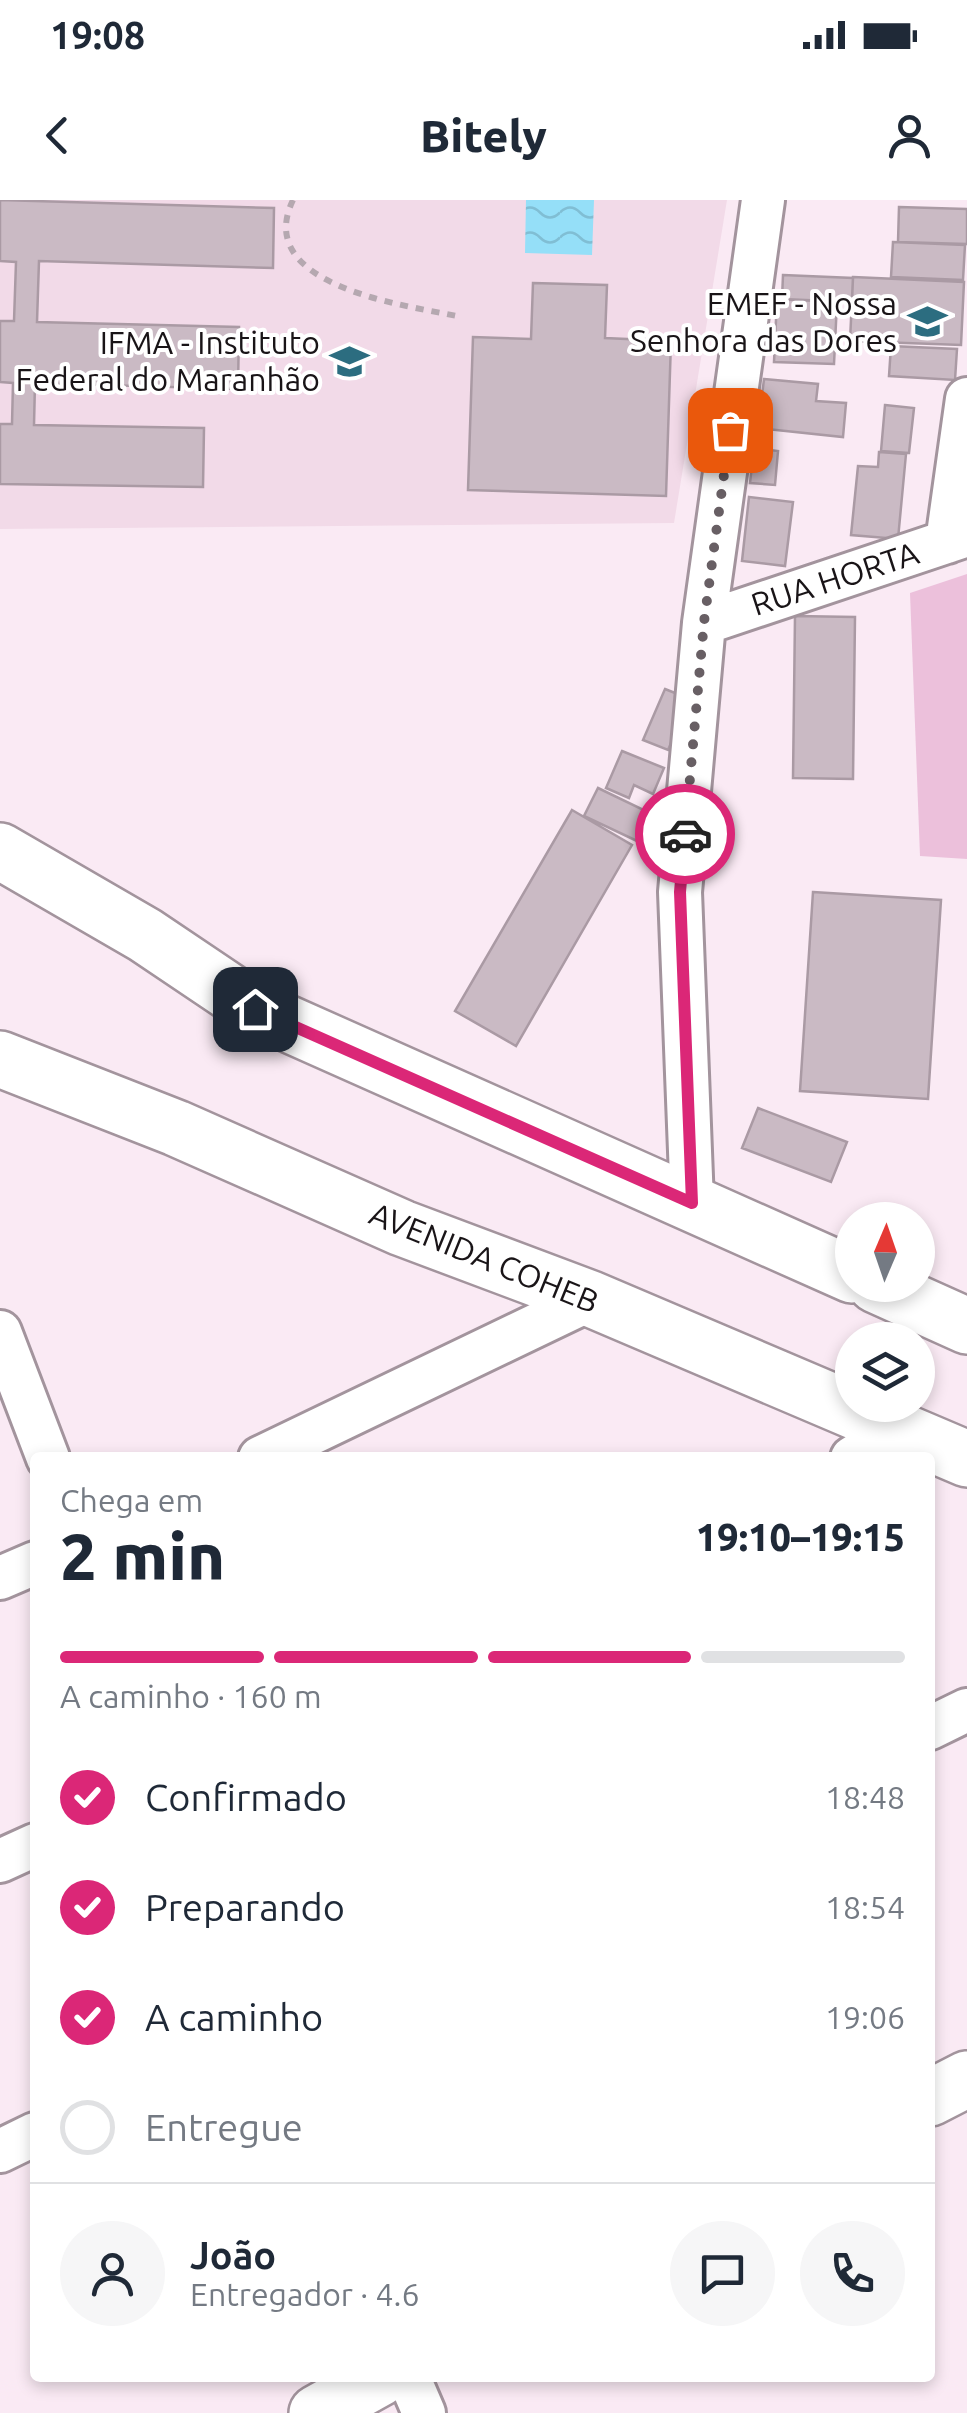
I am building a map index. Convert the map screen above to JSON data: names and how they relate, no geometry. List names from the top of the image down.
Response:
{
  "streets": {
    "main road": ["AVENIDA COHEB"],
    "street": ["RUA HORTA"]
  },
  "places": {
    "school or university": ["EMEF - Nossa Senhora das Dores", "IFMA - Instituto Federal do Maranhão"]
  },
  "north": "top",
  "page": {
    "status": "19:08",
    "header": "Bitely",
    "heading": ["2 min", "Chega em", "19:10–19:15"],
    "panel": ["João", "Entregador · 4.6"],
    "bar": "A caminho · 160 m",
    "list": [
      ["Confirmado", "18:48"],
      ["Preparando", "18:54"],
      ["A caminho", "19:06"],
      "Entregue"
    ]
  }
}
